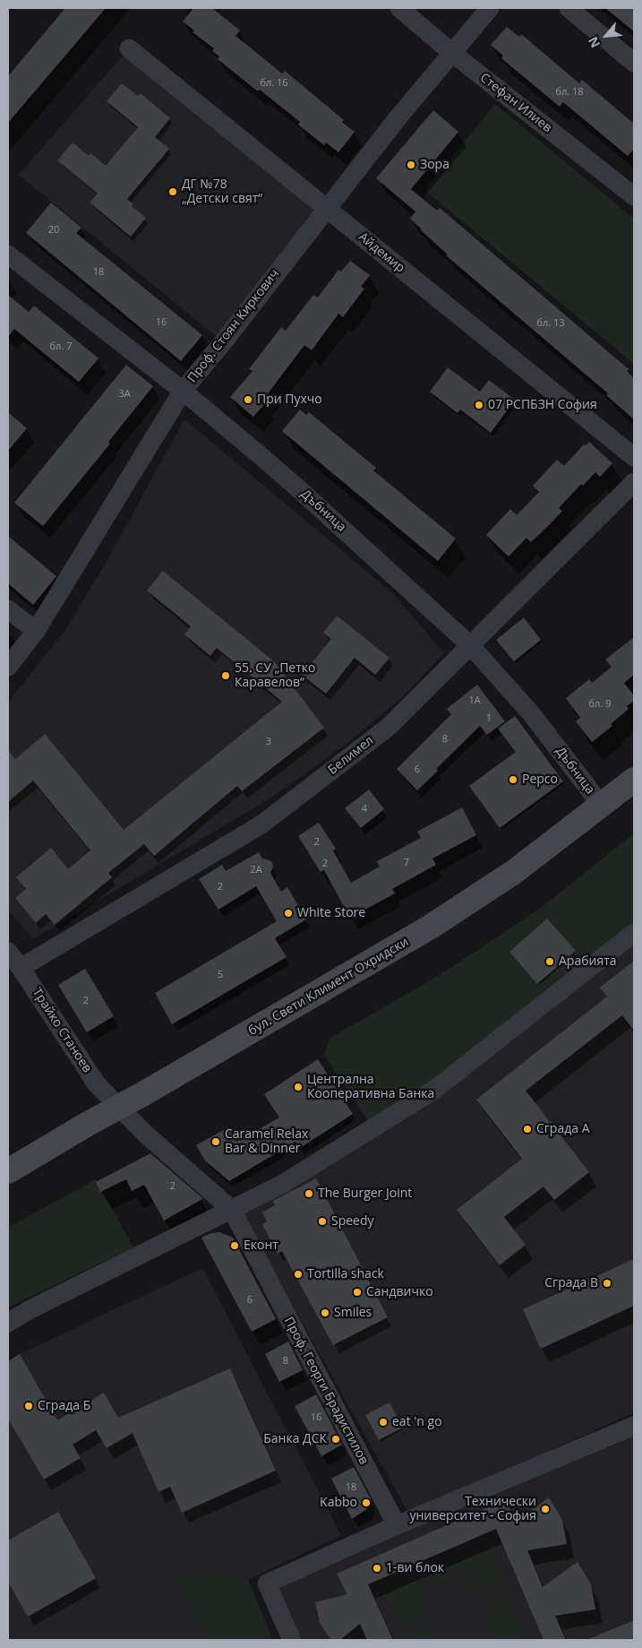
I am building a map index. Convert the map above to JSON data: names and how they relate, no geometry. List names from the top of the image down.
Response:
{
  "streets": {
    "main road": ["бул. Свети Климент Охридски"],
    "street": [
      "Стефан Илиев",
      "Айдемир",
      "Проф. Стоян Киркович",
      "Дъбница",
      "Белимел",
      "Трайко Станоев",
      "Проф. Георги Брадистилов"
    ]
  },
  "crossings": [
    ["Стефан Илиев", "Проф. Стоян Киркович"],
    ["Айдемир", "Проф. Стоян Киркович"],
    ["Проф. Стоян Киркович", "Дъбница"],
    ["Дъбница", "Белимел"],
    ["Дъбница", "бул. Свети Климент Охридски"],
    ["Белимел", "Трайко Станоев"],
    ["бул. Свети Климент Охридски", "Трайко Станоев"],
    ["бул. Свети Климент Охридски", "Проф. Георги Брадистилов"],
    ["Трайко Станоев", "Проф. Георги Брадистилов"]
  ],
  "places": [
    "Зора",
    "ДГ №78 „Детски свят“",
    "При Пухчо",
    "07 РСПБЗН София",
    "55. СУ „Петко Каравелов“",
    "Pepco",
    "White Store",
    "Арабията",
    "Централна Кооперативна Банка",
    "Сграда А",
    "Caramel Relax Bar & Dinner",
    "The Burger Joint",
    "Speedy",
    "Еконт",
    "Tortilla shack",
    "Сграда В",
    "Сандвичко",
    "Smiles",
    "Сграда Б",
    "eat 'n go",
    "Банка ДСК",
    "Kabbo",
    "Технически университет - София",
    "1-ви блок"
  ],
  "house_numbers": [
    "бл. 16",
    "бл. 18",
    "20",
    "18",
    "16",
    "бл. 13",
    "бл. 7",
    "3А",
    "1А",
    "бл. 9",
    "1",
    "8",
    "3",
    "6",
    "4",
    "2",
    "7",
    "2",
    "2А",
    "2",
    "5",
    "2",
    "2",
    "6",
    "8",
    "16",
    "18"
  ],
  "north": "bottom left"
}
